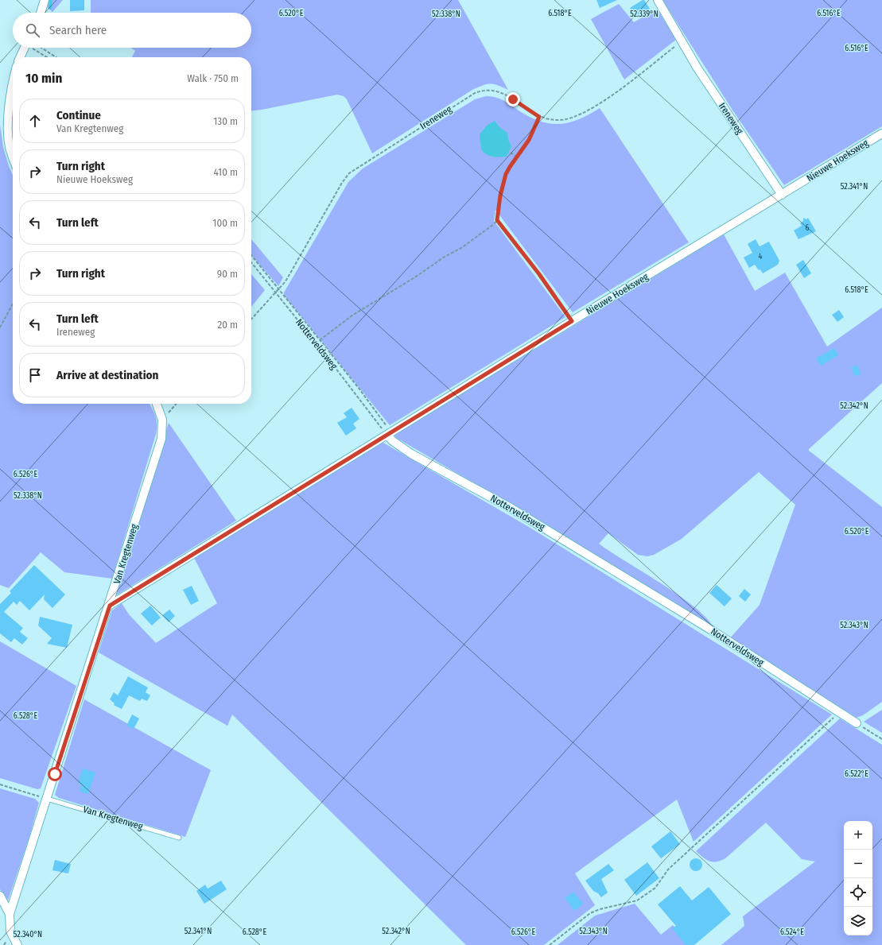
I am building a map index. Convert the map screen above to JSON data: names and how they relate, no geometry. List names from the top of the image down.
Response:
{
  "streets": {
    "street": [
      "Ireneweg",
      "Nieuwe Hoeksweg",
      "Notterveldsweg",
      "Van Kregtenweg"
    ]
  },
  "crossings": [
    ["Ireneweg", "Nieuwe Hoeksweg"],
    ["Ireneweg", "Notterveldsweg"],
    ["Nieuwe Hoeksweg", "Notterveldsweg"],
    ["Nieuwe Hoeksweg", "Van Kregtenweg"]
  ],
  "house_numbers": ["6", "4"],
  "page": {
    "search": "Search here",
    "heading": ["10 min", "Walk · 750 m"],
    "list": [
      ["Continue", "Van Kregtenweg", "130 m"],
      ["Turn right", "Nieuwe Hoeksweg", "410 m"],
      ["Turn left", "100 m"],
      ["Turn right", "90 m"],
      ["Turn left", "Ireneweg", "20 m"],
      "Arrive at destination"
    ],
    "map_buttons": ["+", "−"]
  },
  "coordinates": [
    "6.518°E",
    "6.520°E",
    "6.516°E",
    "52.338°N",
    "52.339°N",
    "52.341°N",
    "52.342°N",
    "6.526°E",
    "52.343°N",
    "6.528°E",
    "6.522°E",
    "6.524°E",
    "52.340°N"
  ]
}
